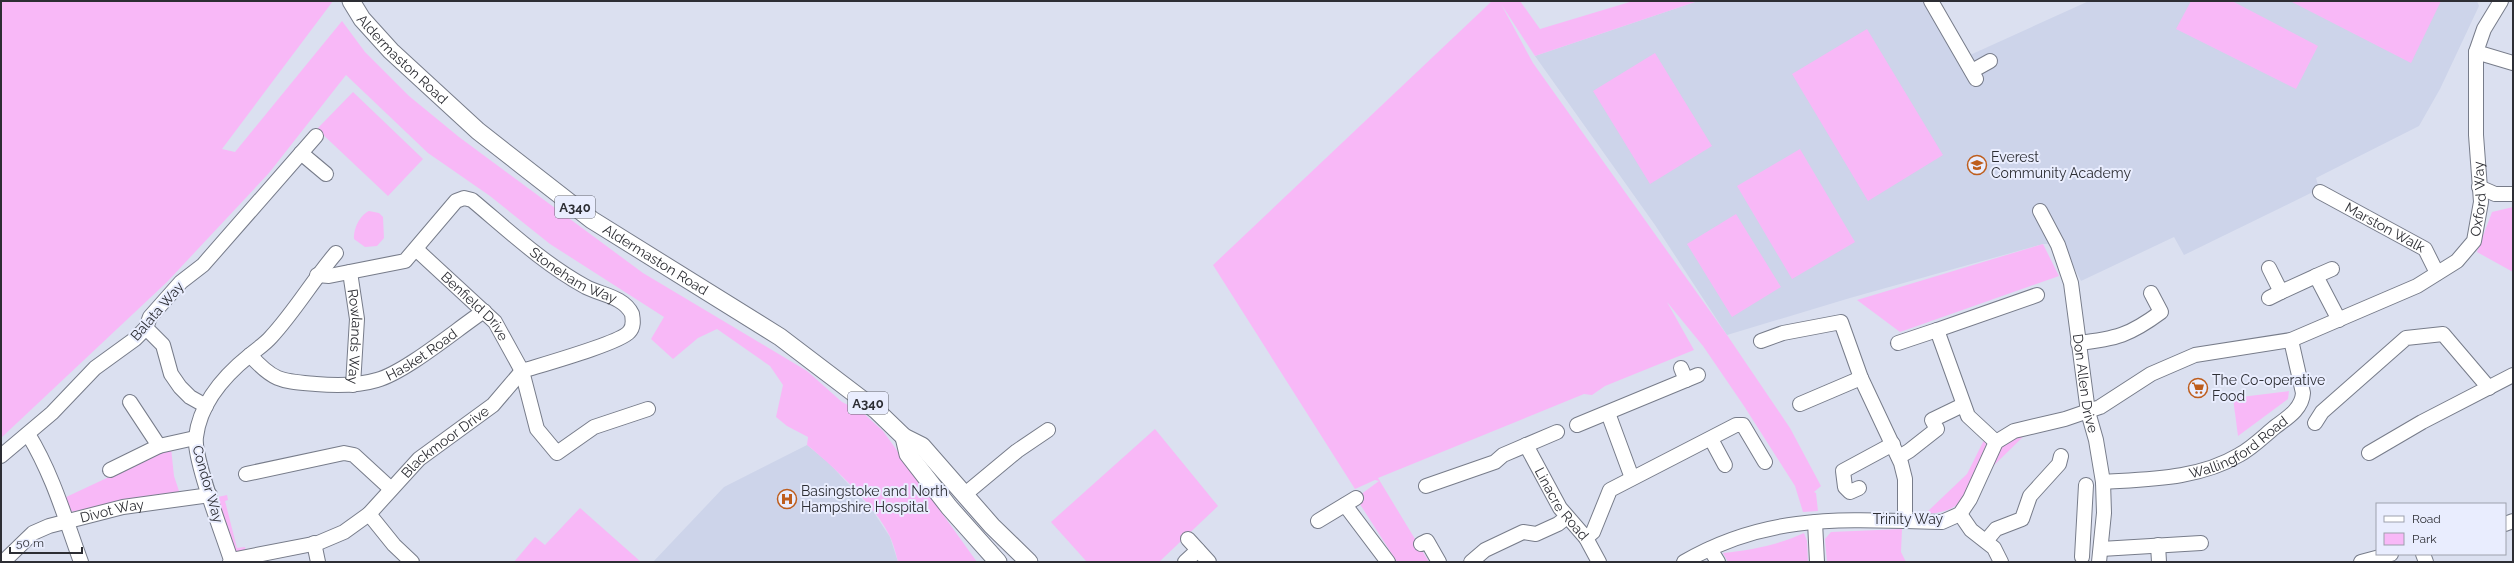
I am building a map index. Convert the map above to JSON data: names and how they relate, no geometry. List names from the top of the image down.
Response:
{
  "streets": {
    "main road": ["Aldermaston Road", "A340"],
    "street": [
      "Oxford Way",
      "Marston Walk",
      "Stoneham Way",
      "Benfield Drive",
      "Balata Way",
      "Rowlands Way",
      "Hasket Road",
      "Don Allen Drive",
      "Blackmoor Drive",
      "Wallingford Road",
      "Condor Way",
      "Linacre Road",
      "Divot Way",
      "Trinity Way"
    ]
  },
  "crossings": [
    ["Aldermaston Road", "A340"],
    ["Oxford Way", "Marston Walk"],
    ["Oxford Way", "Don Allen Drive"],
    ["Stoneham Way", "Benfield Drive"],
    ["Stoneham Way", "Rowlands Way"],
    ["Stoneham Way", "Blackmoor Drive"],
    ["Stoneham Way", "Condor Way"],
    ["Benfield Drive", "Hasket Road"],
    ["Benfield Drive", "Blackmoor Drive"],
    ["Rowlands Way", "Hasket Road"],
    ["Rowlands Way", "Condor Way"],
    ["Don Allen Drive", "Wallingford Road"],
    ["Blackmoor Drive", "Condor Way"],
    ["Condor Way", "Divot Way"]
  ],
  "places": {
    "school or university": ["Everest Community Academy"],
    "supermarket": ["The Co-operative Food"],
    "hospital": ["Basingstoke and North Hampshire Hospital"]
  },
  "legend": ["Road", "Park"],
  "scale_bar": "50 m"
}
